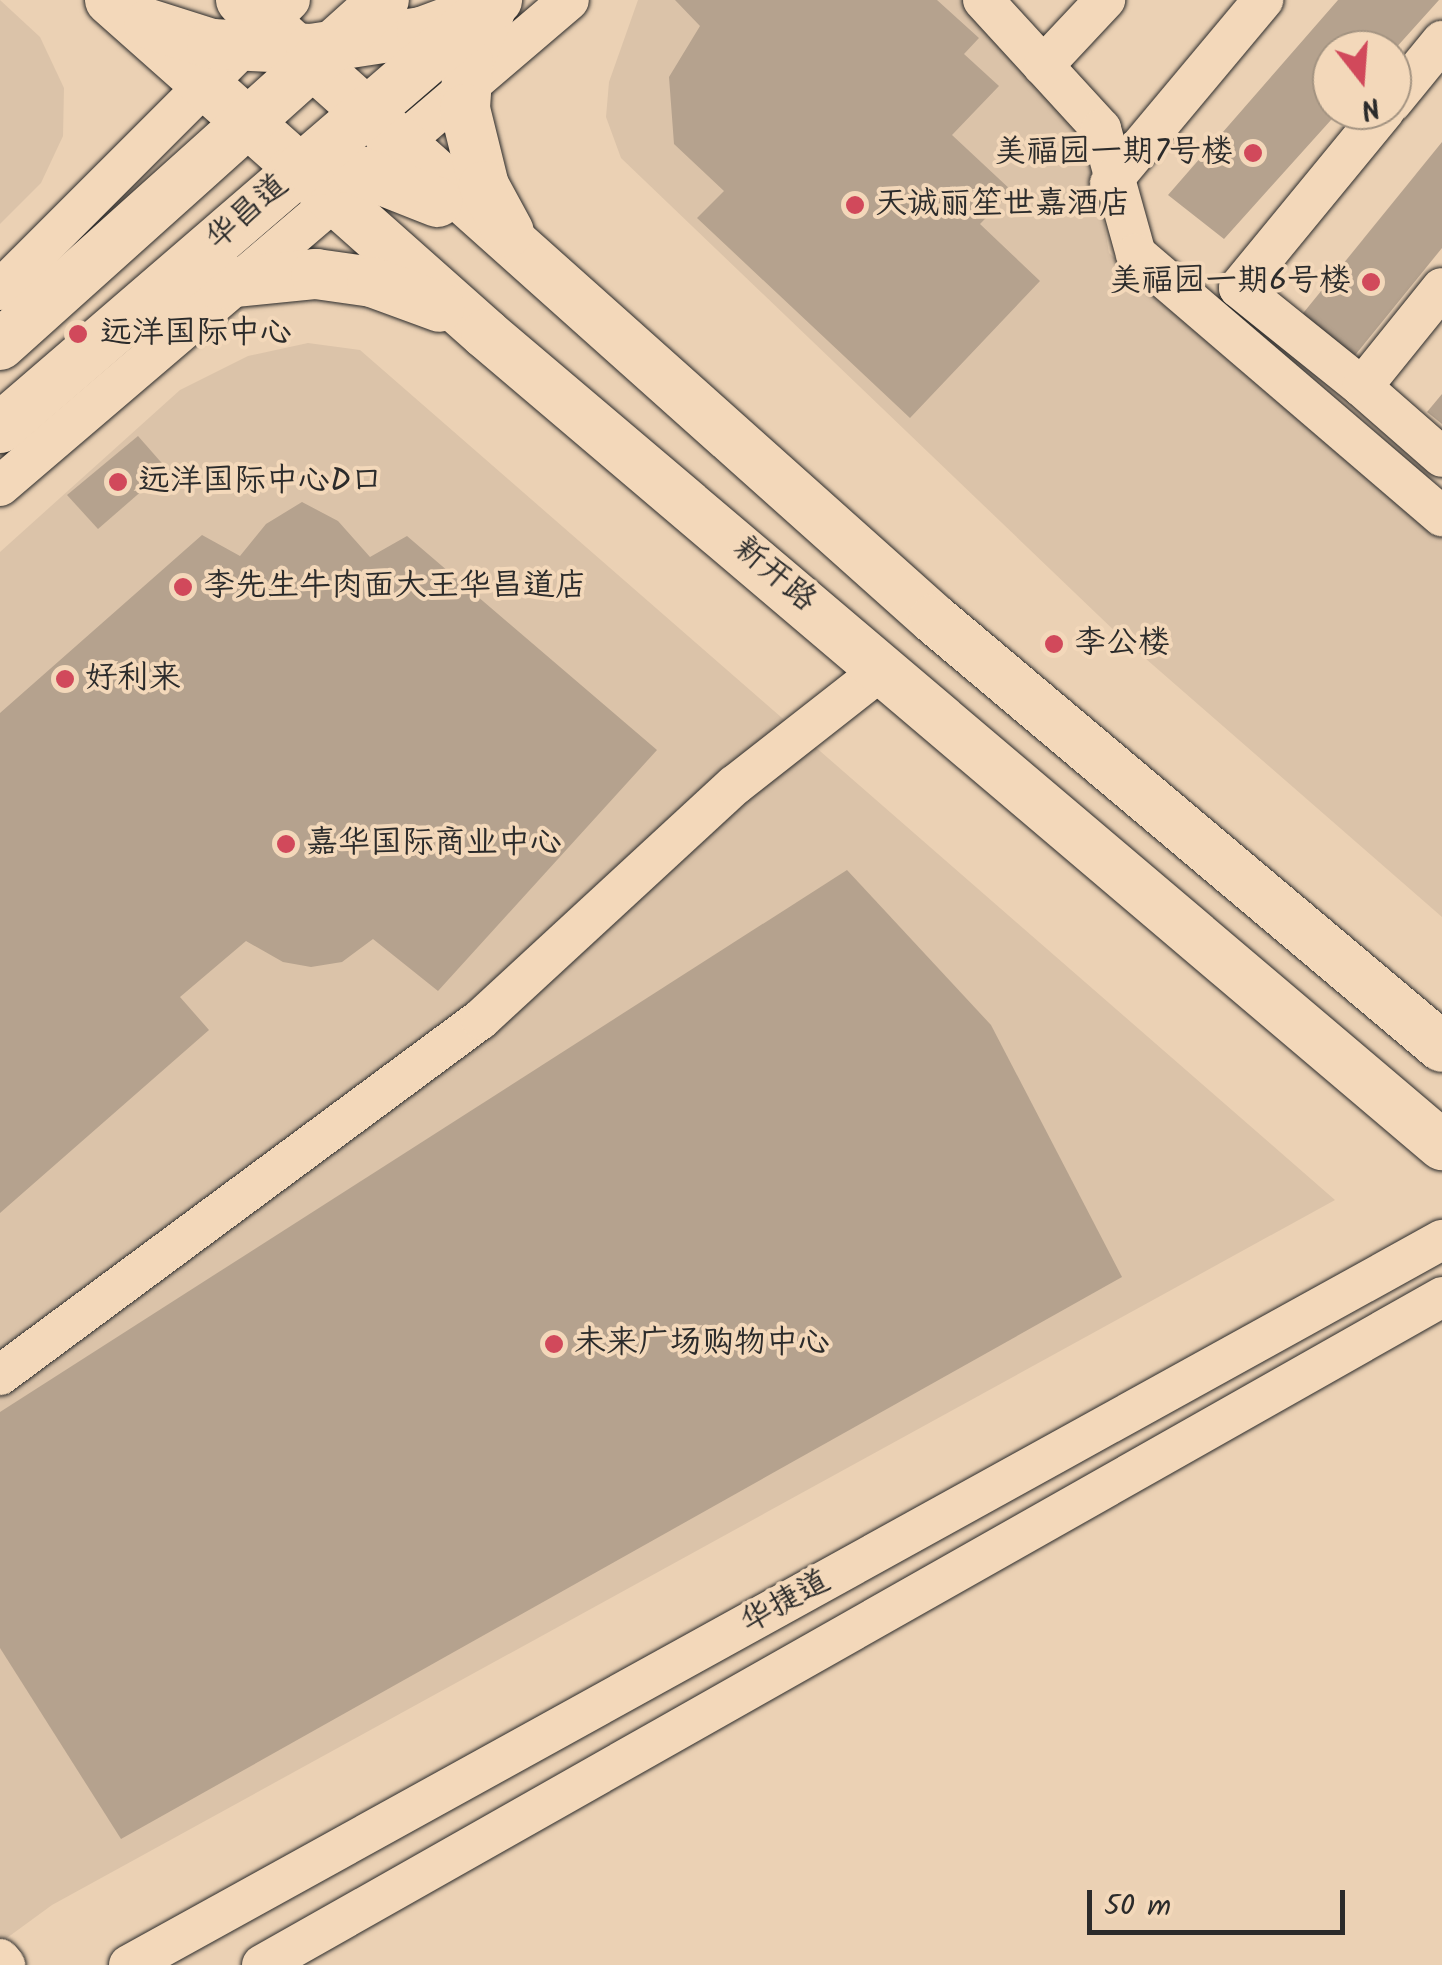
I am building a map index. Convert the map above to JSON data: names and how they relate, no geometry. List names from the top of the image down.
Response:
{
  "streets": {
    "main road": ["华昌道", "新开路"],
    "street": ["华捷道"]
  },
  "places": [
    "美福园一期7号楼",
    "天诚丽笙世嘉酒店",
    "美福园一期6号楼",
    "远洋国际中心",
    "远洋国际中心D口",
    "李先生牛肉面大王华昌道店",
    "李公楼",
    "好利来",
    "嘉华国际商业中心",
    "未来广场购物中心"
  ],
  "scale_bar": "50 m",
  "north": "bottom"
}
